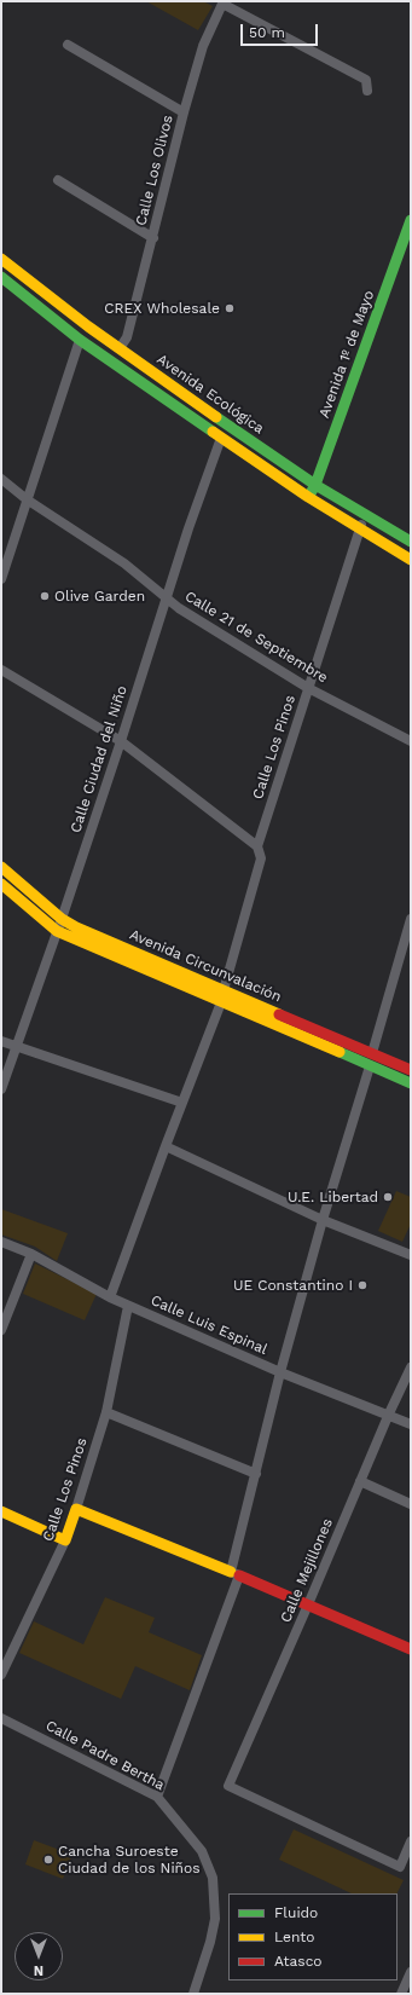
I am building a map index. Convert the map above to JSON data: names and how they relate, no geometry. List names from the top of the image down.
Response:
{
  "streets": {
    "main road": [
      "Avenida 1º de Mayo",
      "Avenida Ecológica",
      "Calle Los Pinos",
      "Avenida Circunvalación"
    ],
    "street": [
      "Calle Los Olivos",
      "Calle 21 de Septiembre",
      "Calle Ciudad del Niño",
      "Calle Luis Espinal",
      "Calle Mejillones",
      "Calle Padre Bertha"
    ]
  },
  "crossings": [
    ["Calle Los Olivos", "Avenida Ecológica"],
    ["Avenida 1º de Mayo", "Avenida Ecológica"],
    ["Avenida Ecológica", "Calle Los Pinos"],
    ["Avenida Ecológica", "Calle Ciudad del Niño"],
    ["Calle 21 de Septiembre", "Calle Los Pinos"],
    ["Calle 21 de Septiembre", "Calle Ciudad del Niño"],
    ["Calle Los Pinos", "Avenida Circunvalación"],
    ["Calle Los Pinos", "Calle Luis Espinal"],
    ["Calle Ciudad del Niño", "Avenida Circunvalación"],
    ["Calle Luis Espinal", "Calle Mejillones"]
  ],
  "places": [
    "CREX Wholesale",
    "Olive Garden",
    "U.E. Libertad",
    "UE Constantino I",
    "Cancha Suroeste Ciudad de los Niños"
  ],
  "legend": ["Fluido", "Lento", "Atasco"],
  "scale_bar": "50 m",
  "north": "bottom"
}
